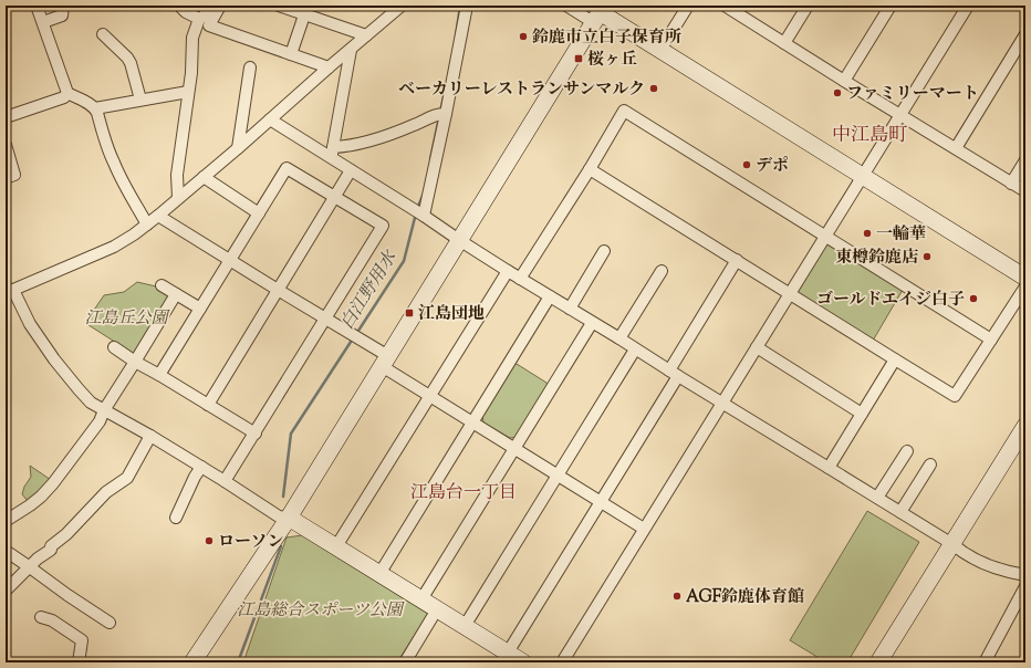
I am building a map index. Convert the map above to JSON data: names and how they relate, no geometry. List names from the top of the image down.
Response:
{
  "districts": ["中江島町", "江島台一丁目"],
  "water": ["白江野用水"],
  "parks": ["江島丘公園", "江島総合スポーツ公園"],
  "places": {
    "other": [
      "鈴鹿市立白子保育所",
      "ベーカリーレストランサンマルク",
      "ファミリーマート",
      "デポ",
      "一輪華",
      "東樽鈴鹿店",
      "ゴールドエイジ白子",
      "ローソン",
      "AGF鈴鹿体育館"
    ],
    "transit": ["桜ヶ丘", "江島団地"]
  }
}
